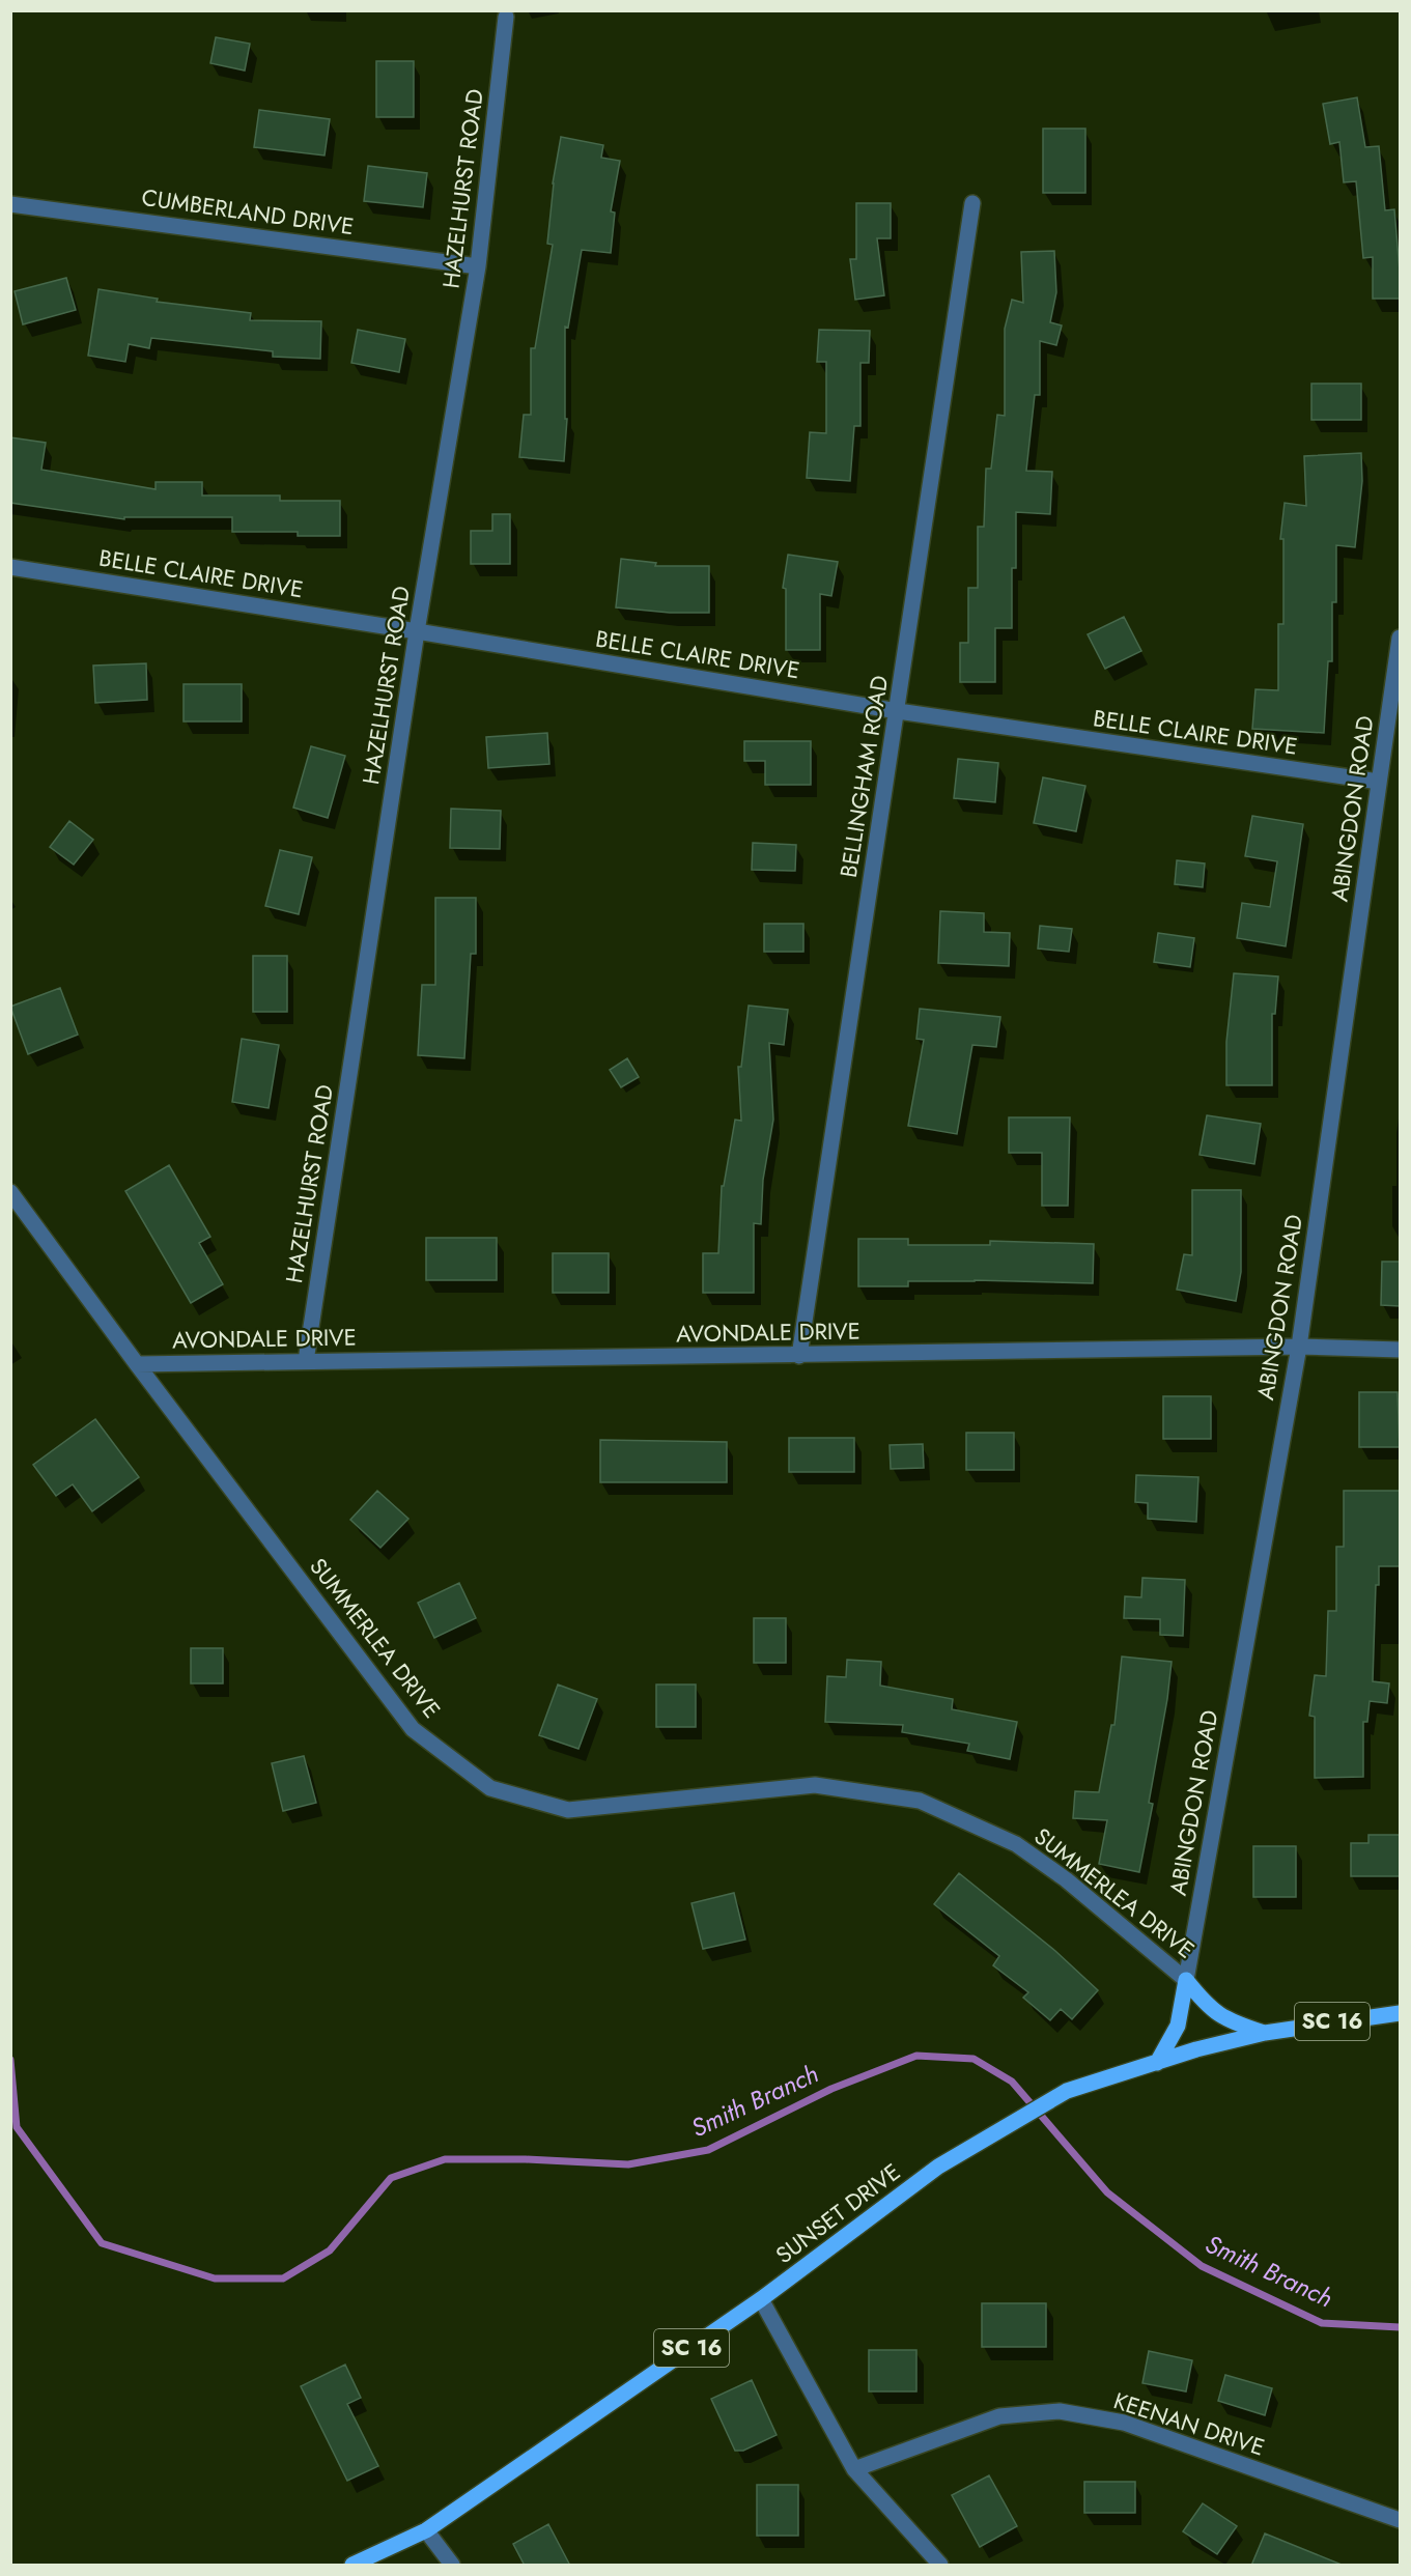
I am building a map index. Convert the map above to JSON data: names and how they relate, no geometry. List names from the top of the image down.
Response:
{
  "streets": {
    "main road": ["SC 16", "SUNSET DRIVE"],
    "street": [
      "HAZELHURST ROAD",
      "CUMBERLAND DRIVE",
      "BELLE CLAIRE DRIVE",
      "BELLINGHAM ROAD",
      "ABINGDON ROAD",
      "AVONDALE DRIVE",
      "SUMMERLEA DRIVE",
      "KEENAN DRIVE"
    ]
  },
  "crossings": [
    ["HAZELHURST ROAD", "CUMBERLAND DRIVE"],
    ["HAZELHURST ROAD", "BELLE CLAIRE DRIVE"],
    ["HAZELHURST ROAD", "AVONDALE DRIVE"],
    ["BELLE CLAIRE DRIVE", "BELLINGHAM ROAD"],
    ["BELLE CLAIRE DRIVE", "ABINGDON ROAD"],
    ["BELLINGHAM ROAD", "AVONDALE DRIVE"],
    ["ABINGDON ROAD", "AVONDALE DRIVE"],
    ["ABINGDON ROAD", "SUMMERLEA DRIVE"],
    ["AVONDALE DRIVE", "SUMMERLEA DRIVE"]
  ],
  "water": ["Smith Branch"]
}
